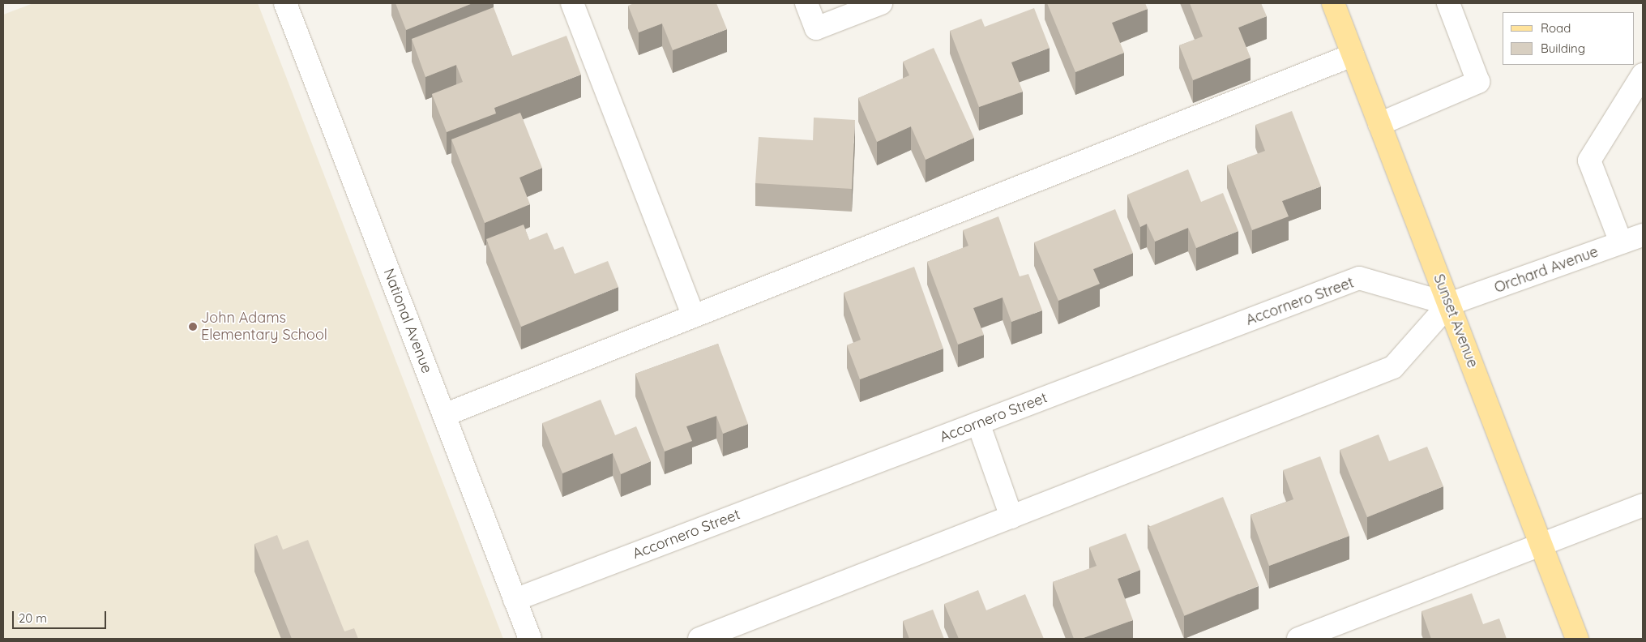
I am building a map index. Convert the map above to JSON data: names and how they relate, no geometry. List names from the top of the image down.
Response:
{
  "streets": {
    "main road": ["Sunset Avenue"],
    "street": ["Orchard Avenue", "Accornero Street", "National Avenue"]
  },
  "crossings": [
    ["Orchard Avenue", "Accornero Street"],
    ["Orchard Avenue", "Sunset Avenue"],
    ["Accornero Street", "National Avenue"],
    ["Accornero Street", "Sunset Avenue"]
  ],
  "places": ["John Adams Elementary School"],
  "legend": ["Road", "Building"],
  "scale_bar": "20 m"
}
